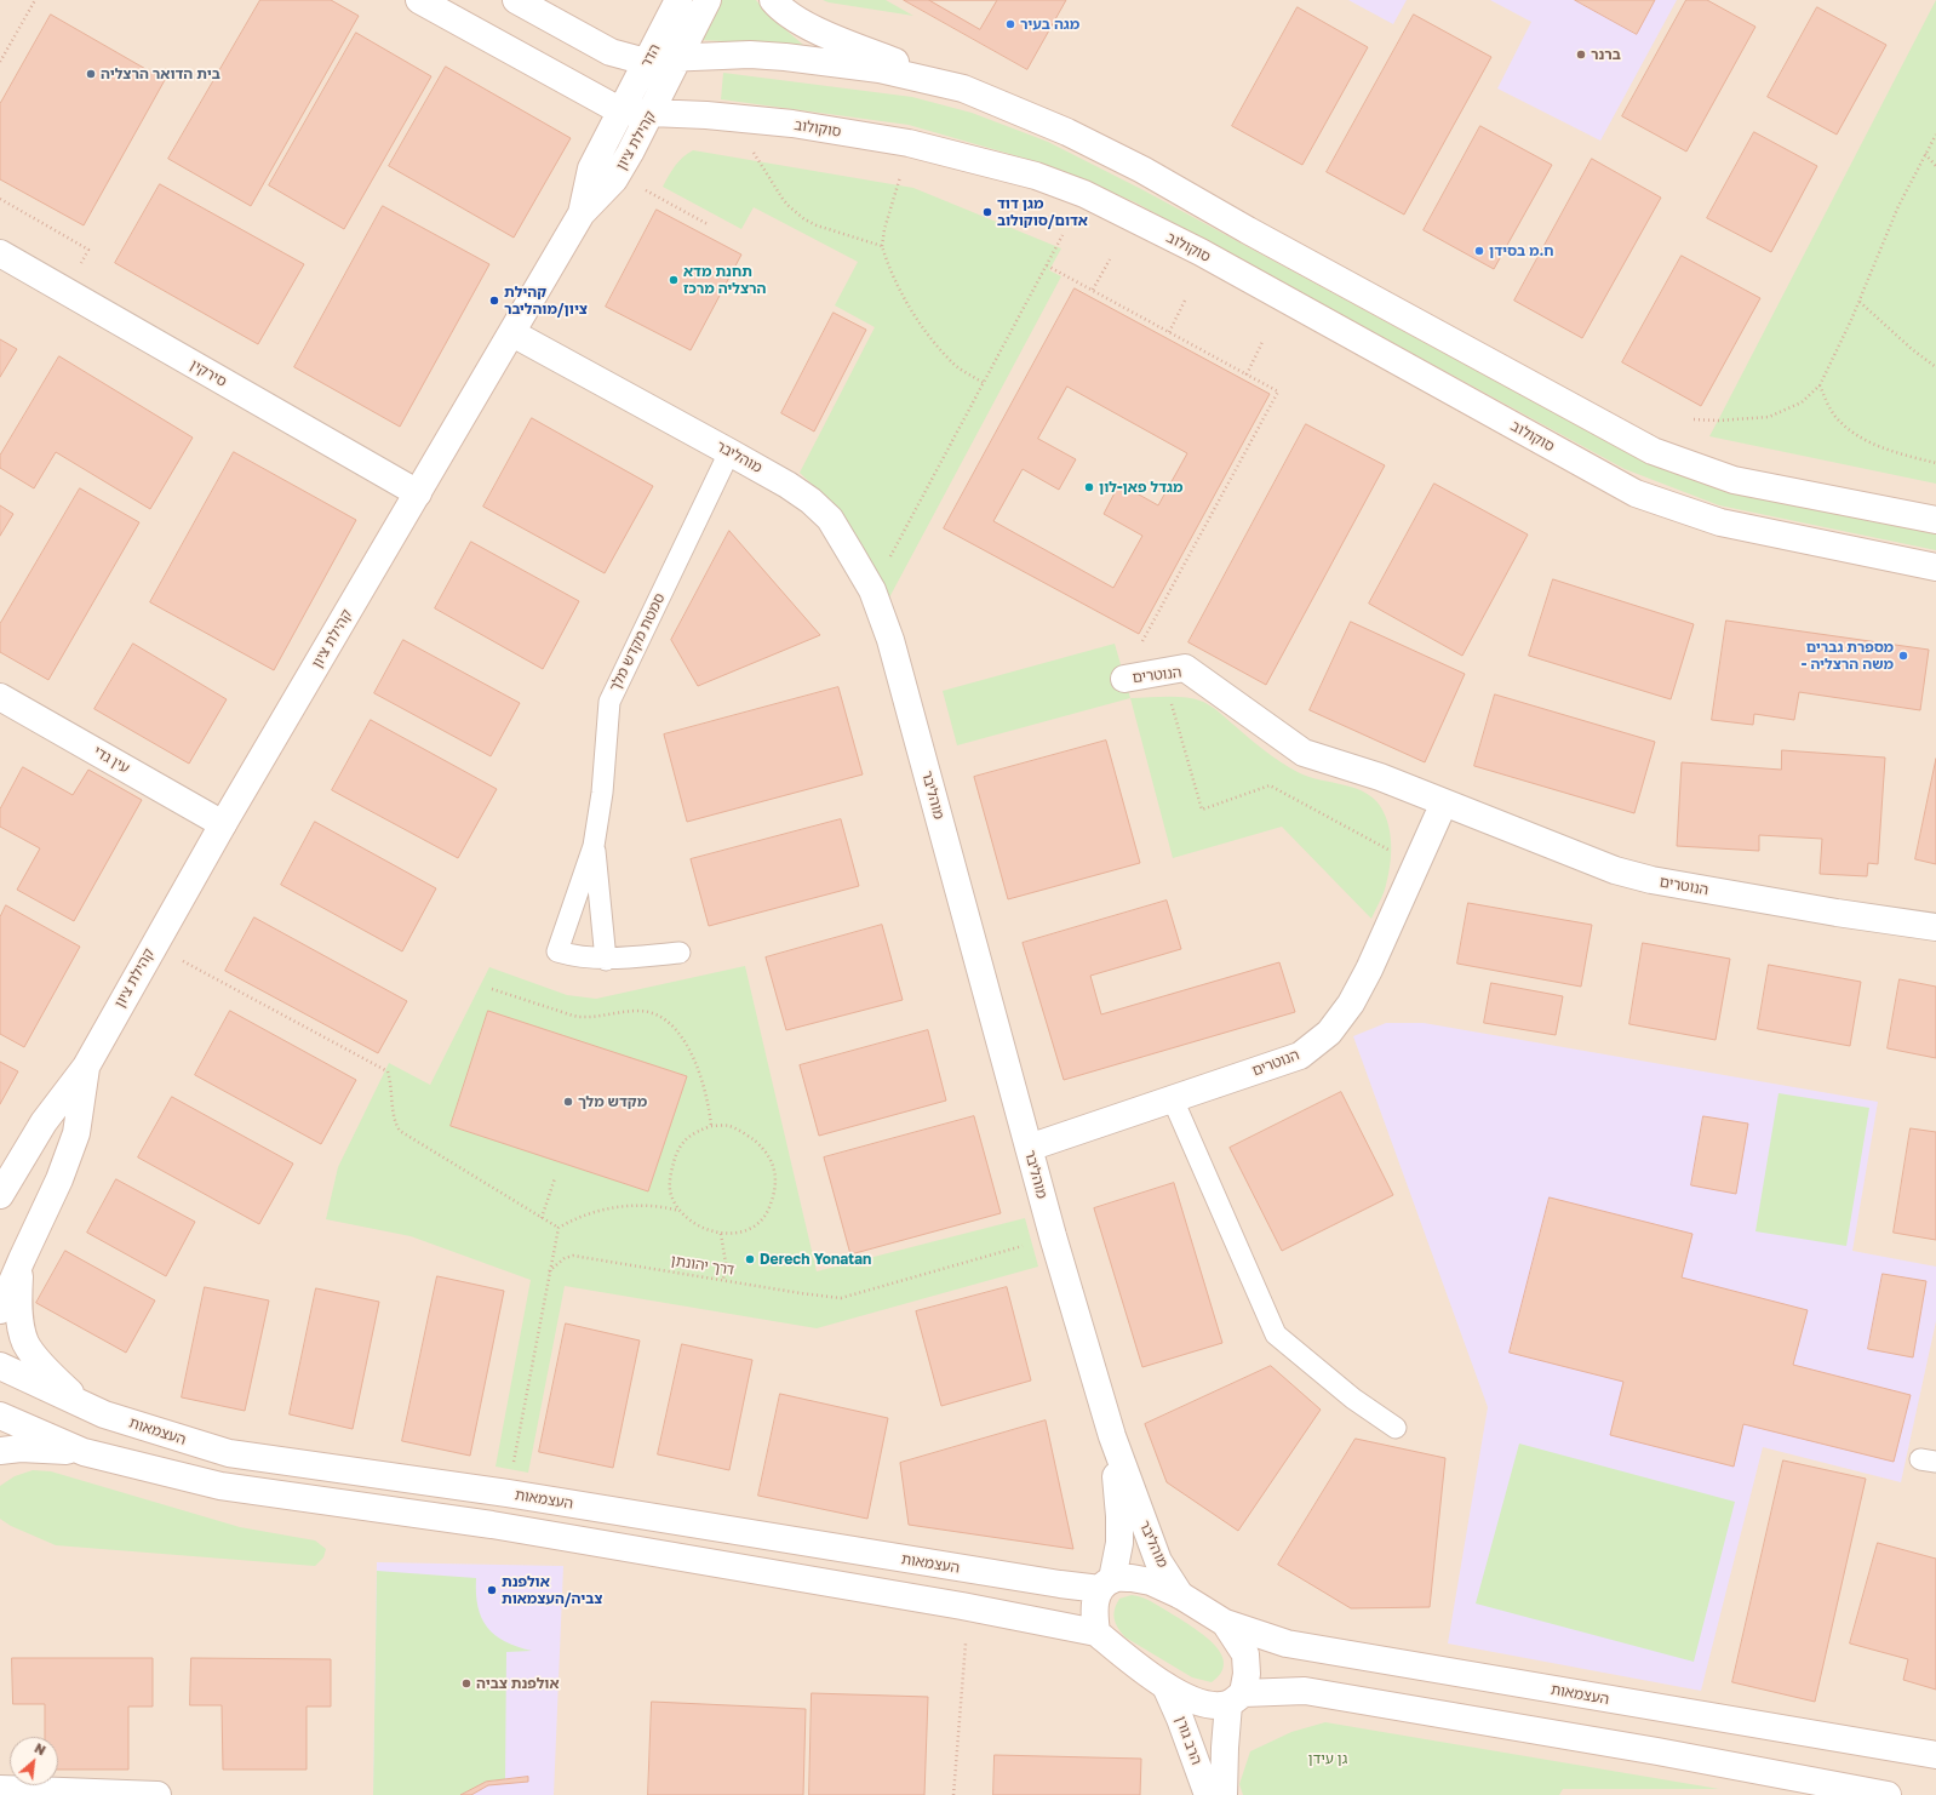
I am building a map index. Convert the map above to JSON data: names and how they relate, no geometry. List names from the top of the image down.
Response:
{
  "streets": {
    "street": [
      "הדר",
      "סוקולוב",
      "קהילת ציון",
      "סירקין",
      "מוהליבר",
      "הנוטרים",
      "עין גדי",
      "העצמאות",
      "הרב גורן"
    ],
    "lane": ["סמטת מקדש מלך"],
    "path": ["דרך יהונתן"]
  },
  "crossings": [
    ["הדר", "סוקולוב"],
    ["הדר", "קהילת ציון"],
    ["סוקולוב", "קהילת ציון"],
    ["קהילת ציון", "סירקין"],
    ["קהילת ציון", "מוהליבר"],
    ["קהילת ציון", "עין גדי"],
    ["מוהליבר", "סמטת מקדש מלך"],
    ["מוהליבר", "הנוטרים"],
    ["מוהליבר", "דרך יהונתן"],
    ["מוהליבר", "העצמאות"],
    ["העצמאות", "הרב גורן"]
  ],
  "parks": ["גן עידן"],
  "places": [
    "מגה בעיר",
    "ברנר",
    "בית הדואר הרצליה",
    "מגן דוד אדום/סוקולוב",
    "ח.מ בסידן",
    "תחנת מדא הרצליה מרכז",
    "קהילת ציון/מוהליבר",
    "מגדל פאן-לון",
    "מספרת גברים - משה הרצליה",
    "מקדש מלך",
    "Derech Yonatan",
    "אולפנת צביה/העצמאות",
    "אולפנת צביה"
  ],
  "north": "top right"
}
